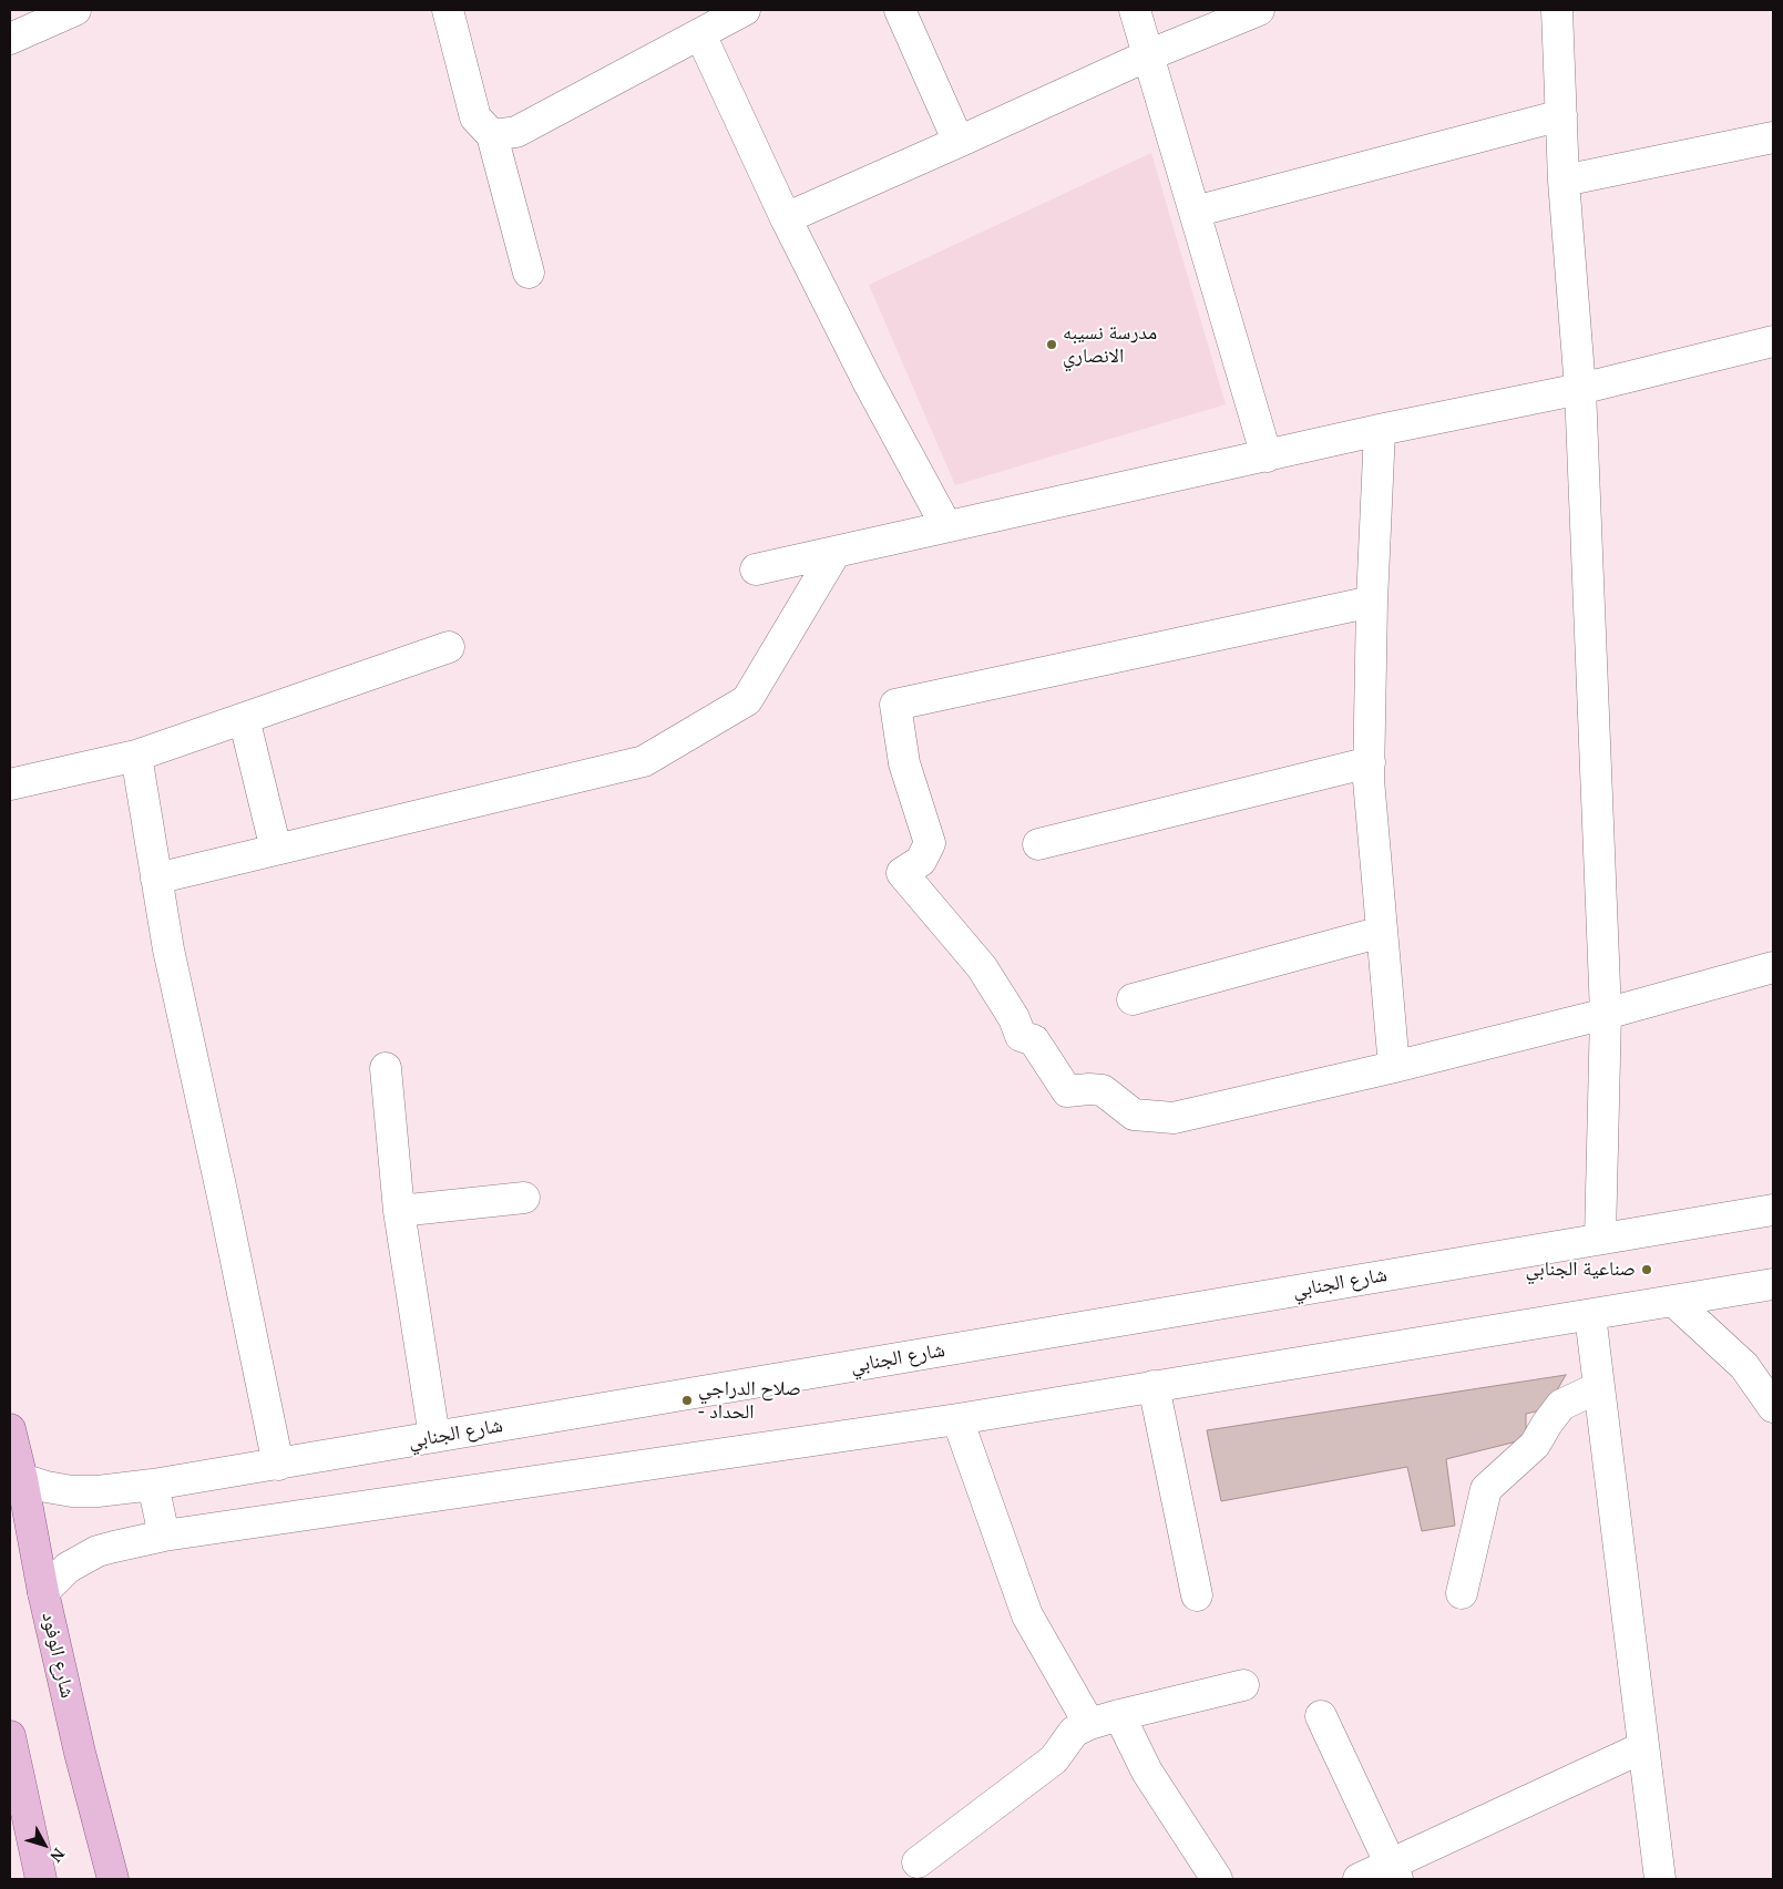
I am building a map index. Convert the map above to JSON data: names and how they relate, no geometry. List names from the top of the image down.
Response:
{
  "streets": {
    "main road": ["شارع الوفود"],
    "street": ["شارع الجنابي"]
  },
  "crossings": [
    ["شارع الجنابي", "شارع الوفود"]
  ],
  "places": ["مدرسة نسيبه الانصاري", "صناعية الجنابي", "صلاح الدراجي - الحداد"],
  "north": "bottom right"
}
